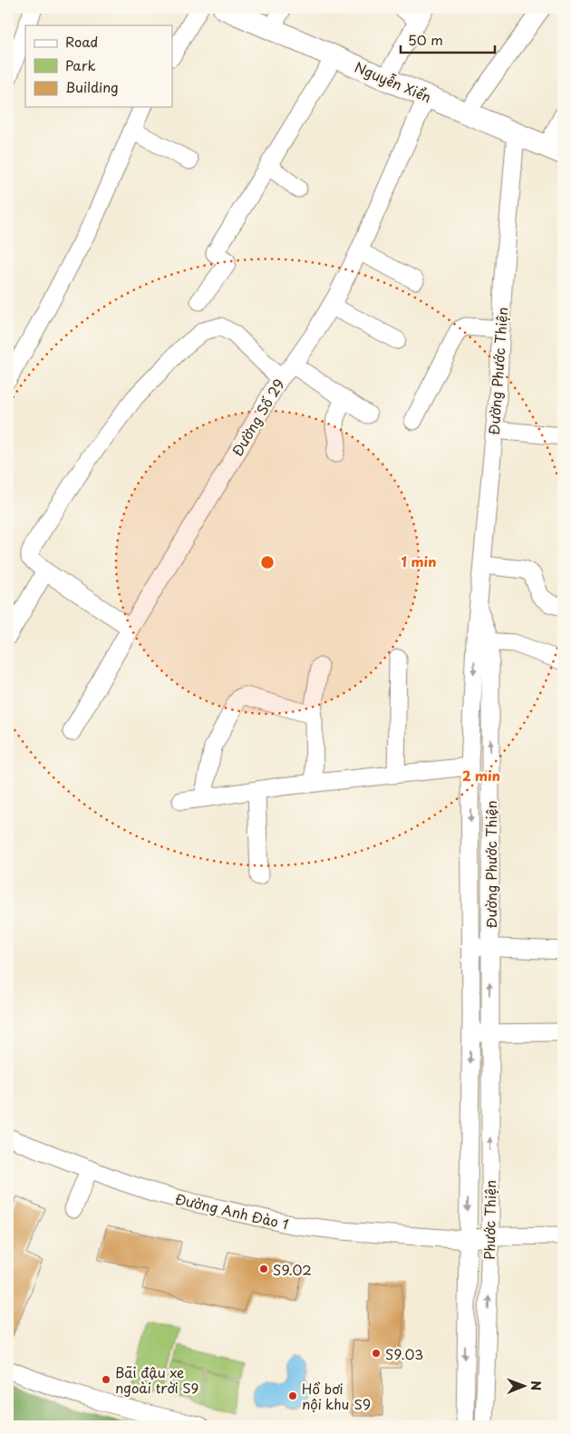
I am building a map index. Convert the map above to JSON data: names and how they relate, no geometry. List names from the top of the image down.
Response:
{
  "streets": {
    "main road": ["Nguyễn Xiển"],
    "street": [
      "Đường Phước Thiện",
      "Đường Số 29",
      "Đường Anh Đào 1",
      "Phước Thiện"
    ]
  },
  "crossings": [
    ["Nguyễn Xiển", "Đường Phước Thiện"],
    ["Nguyễn Xiển", "Đường Số 29"],
    ["Đường Phước Thiện", "Phước Thiện"],
    ["Đường Anh Đào 1", "Phước Thiện"]
  ],
  "places": [
    "S9.02",
    "S9.03",
    "Bãi đậu xe ngoài trời S9",
    "Hồ bơi nội khu S9"
  ],
  "legend": ["Road", "Park", "Building"],
  "scale_bar": "50 m",
  "north": "right",
  "rings": ["1 min", "2 min"]
}
